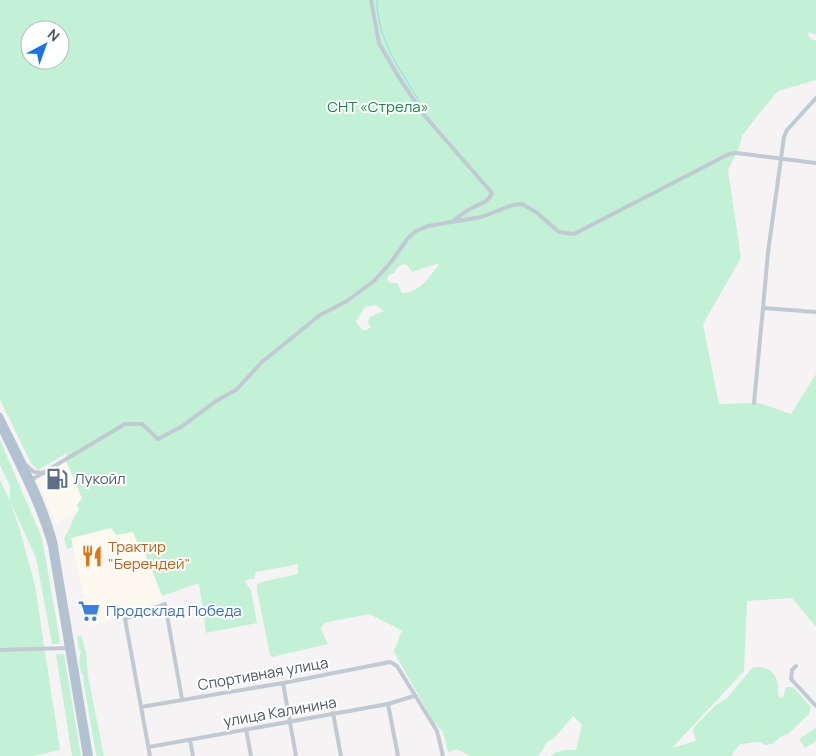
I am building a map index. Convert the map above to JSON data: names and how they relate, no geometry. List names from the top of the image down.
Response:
{
  "streets": {
    "street": ["Спортивная улица", "улица Калинина"]
  },
  "crossings": [
    ["Спортивная улица", "улица Калинина"]
  ],
  "parks": ["СНТ «Стрела»"],
  "places": {
    "fuel station": ["Лукойл"],
    "restaurant": ["Трактир \"Берендей\""],
    "supermarket": ["Продсклад Победа"]
  },
  "north": "top right"
}
